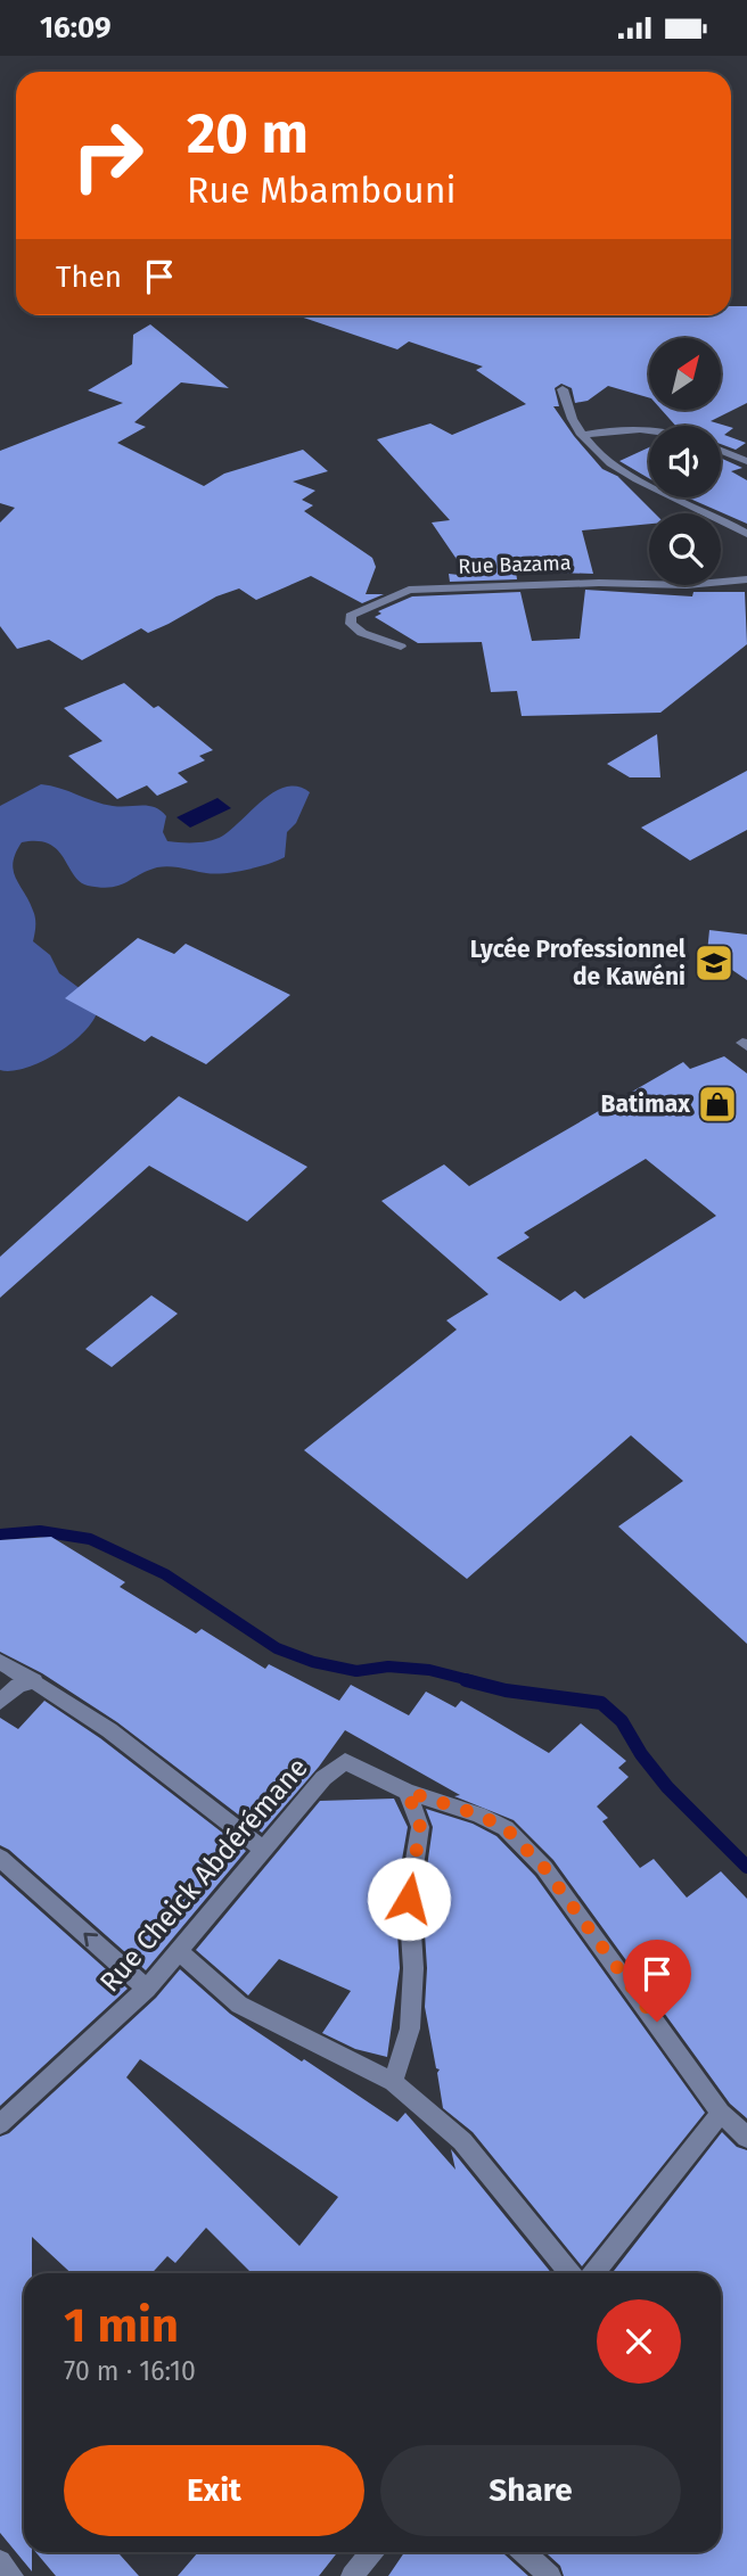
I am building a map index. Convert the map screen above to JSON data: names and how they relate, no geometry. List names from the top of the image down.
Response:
{
  "streets": {
    "street": ["Rue Bazama", "Rue Cheick Abdérémane"]
  },
  "places": {
    "school or university": ["Lycée Professionnel de Kawéni"],
    "shop": ["Batimax"]
  },
  "north": "top right",
  "page": {
    "status": "16:09",
    "turn": ["20 m", "Rue Mbambouni"],
    "then": "Then",
    "heading": ["1 min", "70 m · 16:10"],
    "buttons": ["Exit", "Share"]
  }
}
